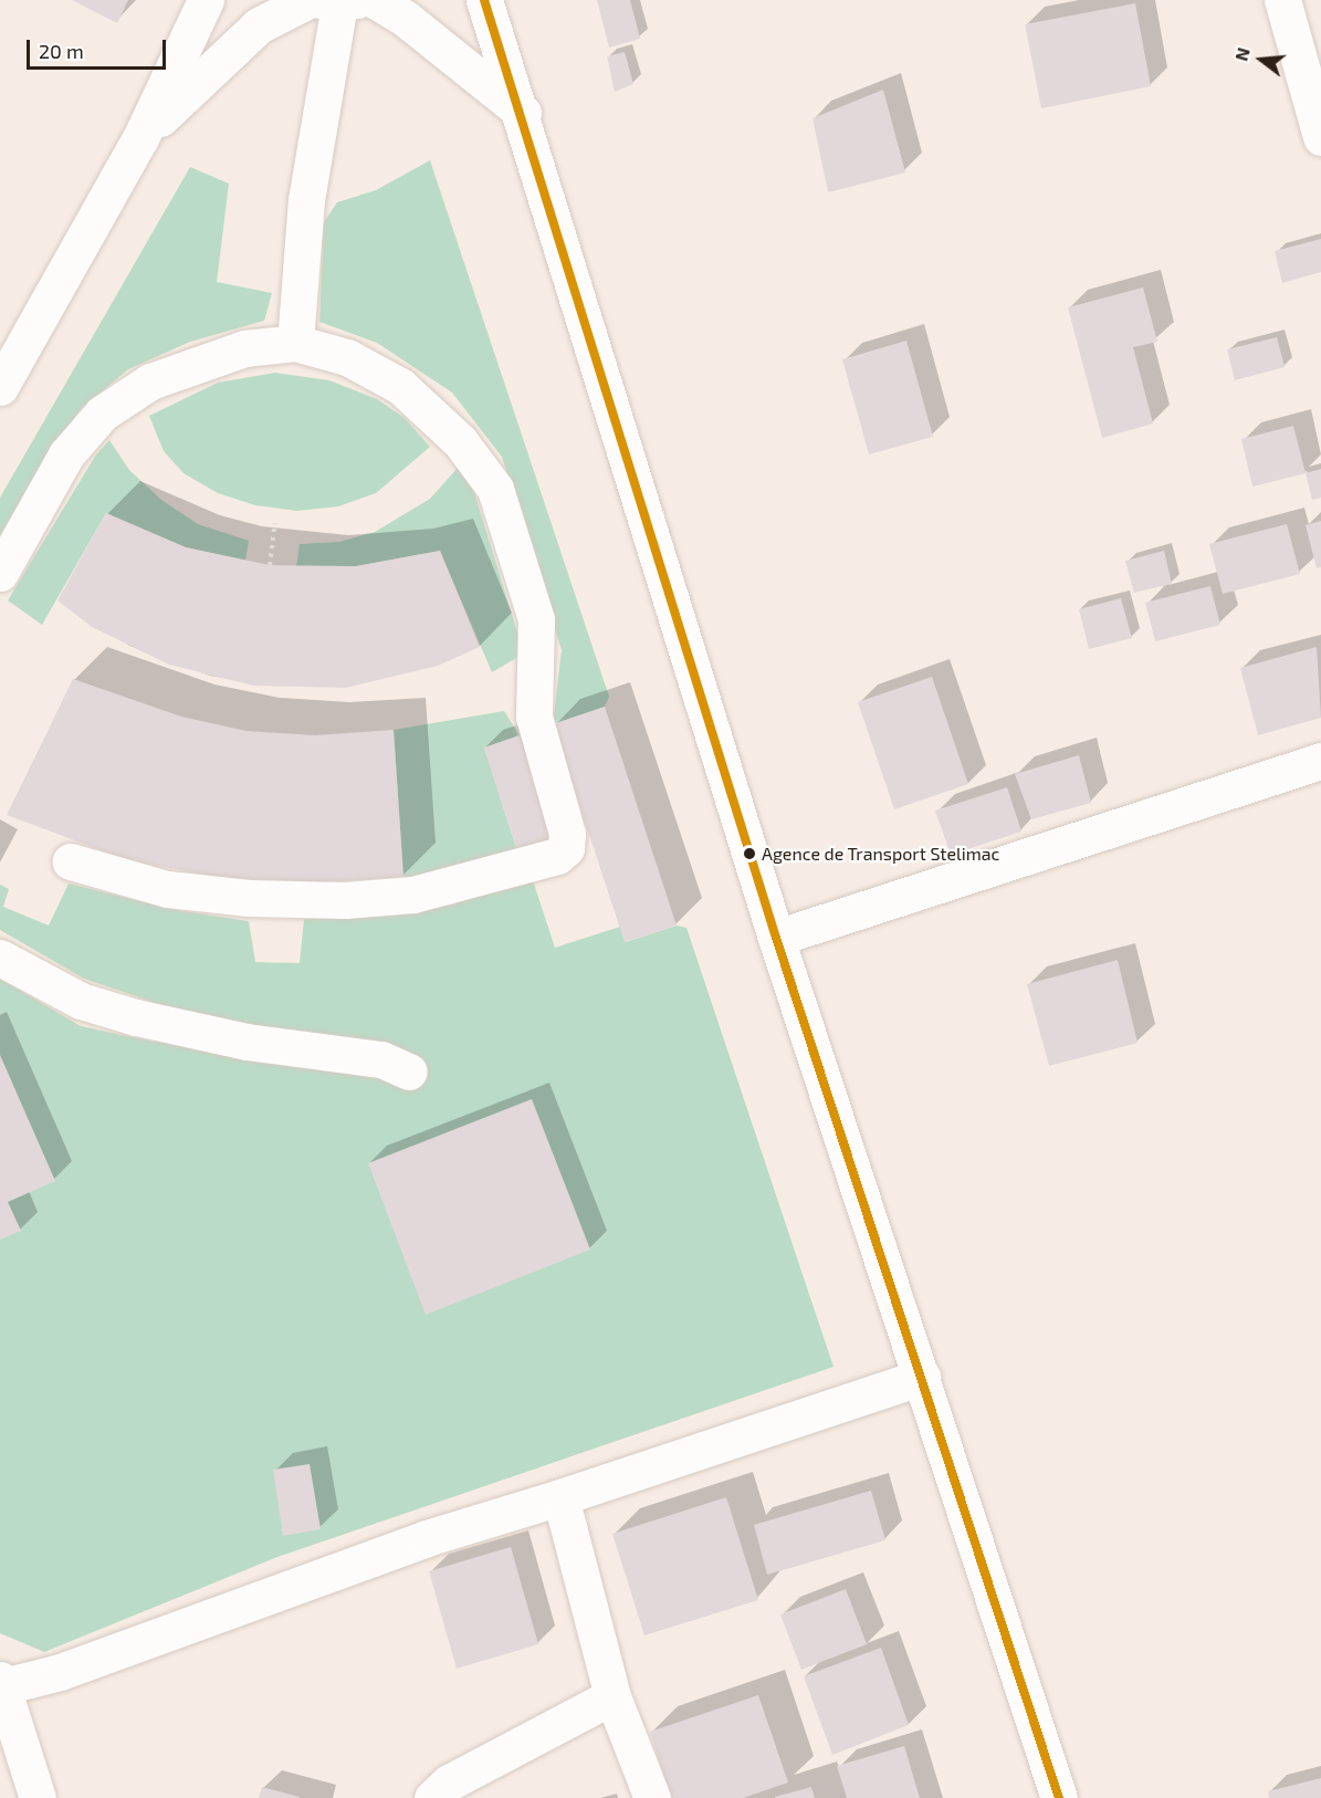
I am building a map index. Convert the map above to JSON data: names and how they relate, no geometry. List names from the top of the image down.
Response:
{
  "places": ["Agence de Transport Stelimac"],
  "scale_bar": "20 m",
  "north": "left"
}
